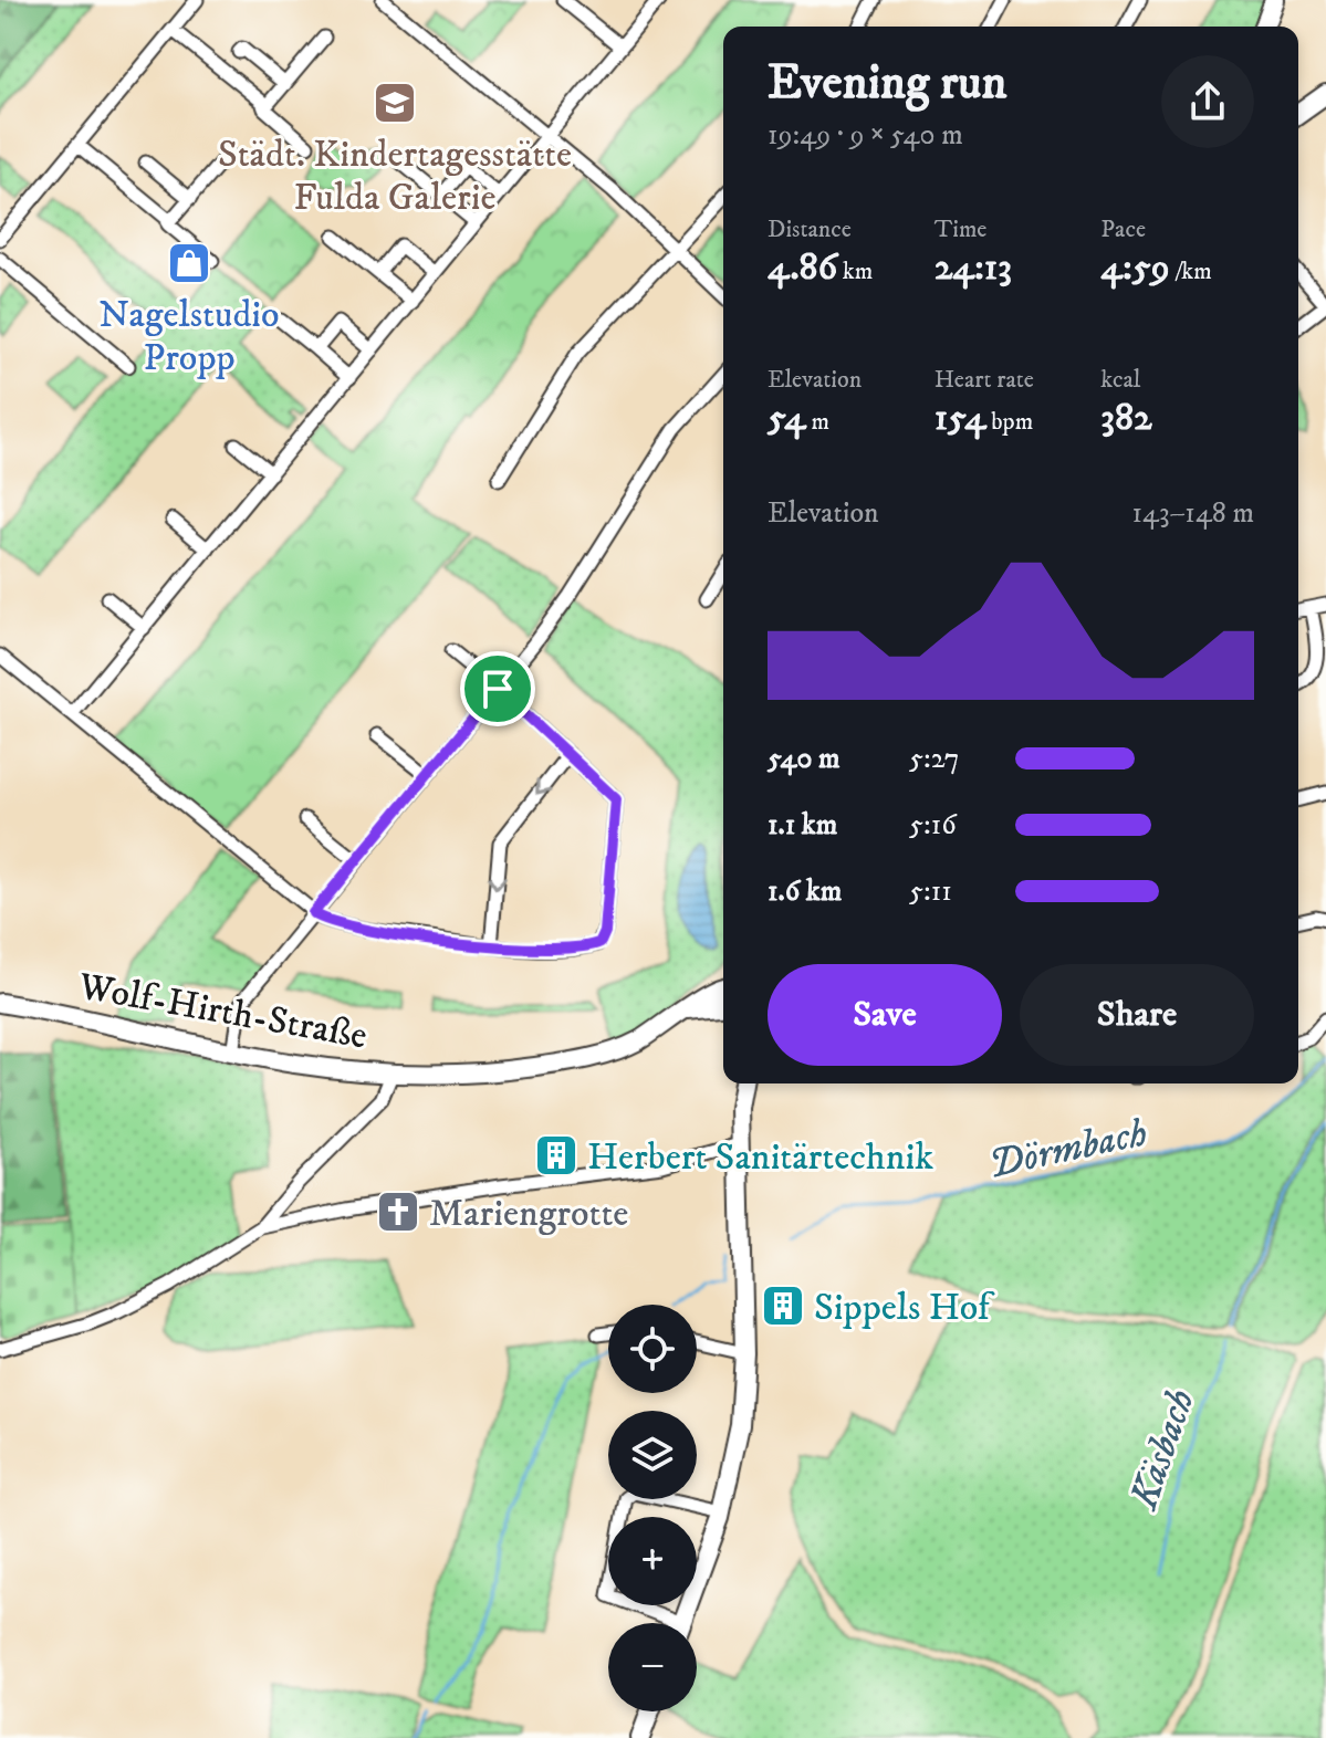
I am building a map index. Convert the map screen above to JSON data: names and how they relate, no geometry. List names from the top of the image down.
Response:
{
  "streets": {
    "street": ["Wolf-Hirth-Straße"]
  },
  "water": ["Dörmbach", "Käsbach"],
  "places": {
    "school or university": ["Städt. Kindertagesstätte Fulda Galerie"],
    "shop": ["Nagelstudio Propp"],
    "building": ["Herbert Sanitärtechnik", "Sippels Hof"],
    "church": ["Mariengrotte"]
  },
  "page": {
    "heading": ["Evening run", "19:49 · 9 × 540 m"],
    "stats": [
      ["Distance", "4.86 km"],
      ["Time", "24:13"],
      ["Pace", "4:59 /km"],
      ["Elevation", "54 m"],
      ["Heart rate", "154 bpm"],
      ["kcal", "382"]
    ],
    "chart": ["Elevation", "143–148 m"],
    "list": [
      {
        "name": "540 m",
        "note": "5:27"
      },
      {
        "name": "1.1 km",
        "note": "5:16"
      },
      {
        "name": "1.6 km",
        "note": "5:11"
      }
    ],
    "buttons": ["Save", "Share"],
    "map_buttons": ["+", "−"]
  }
}
